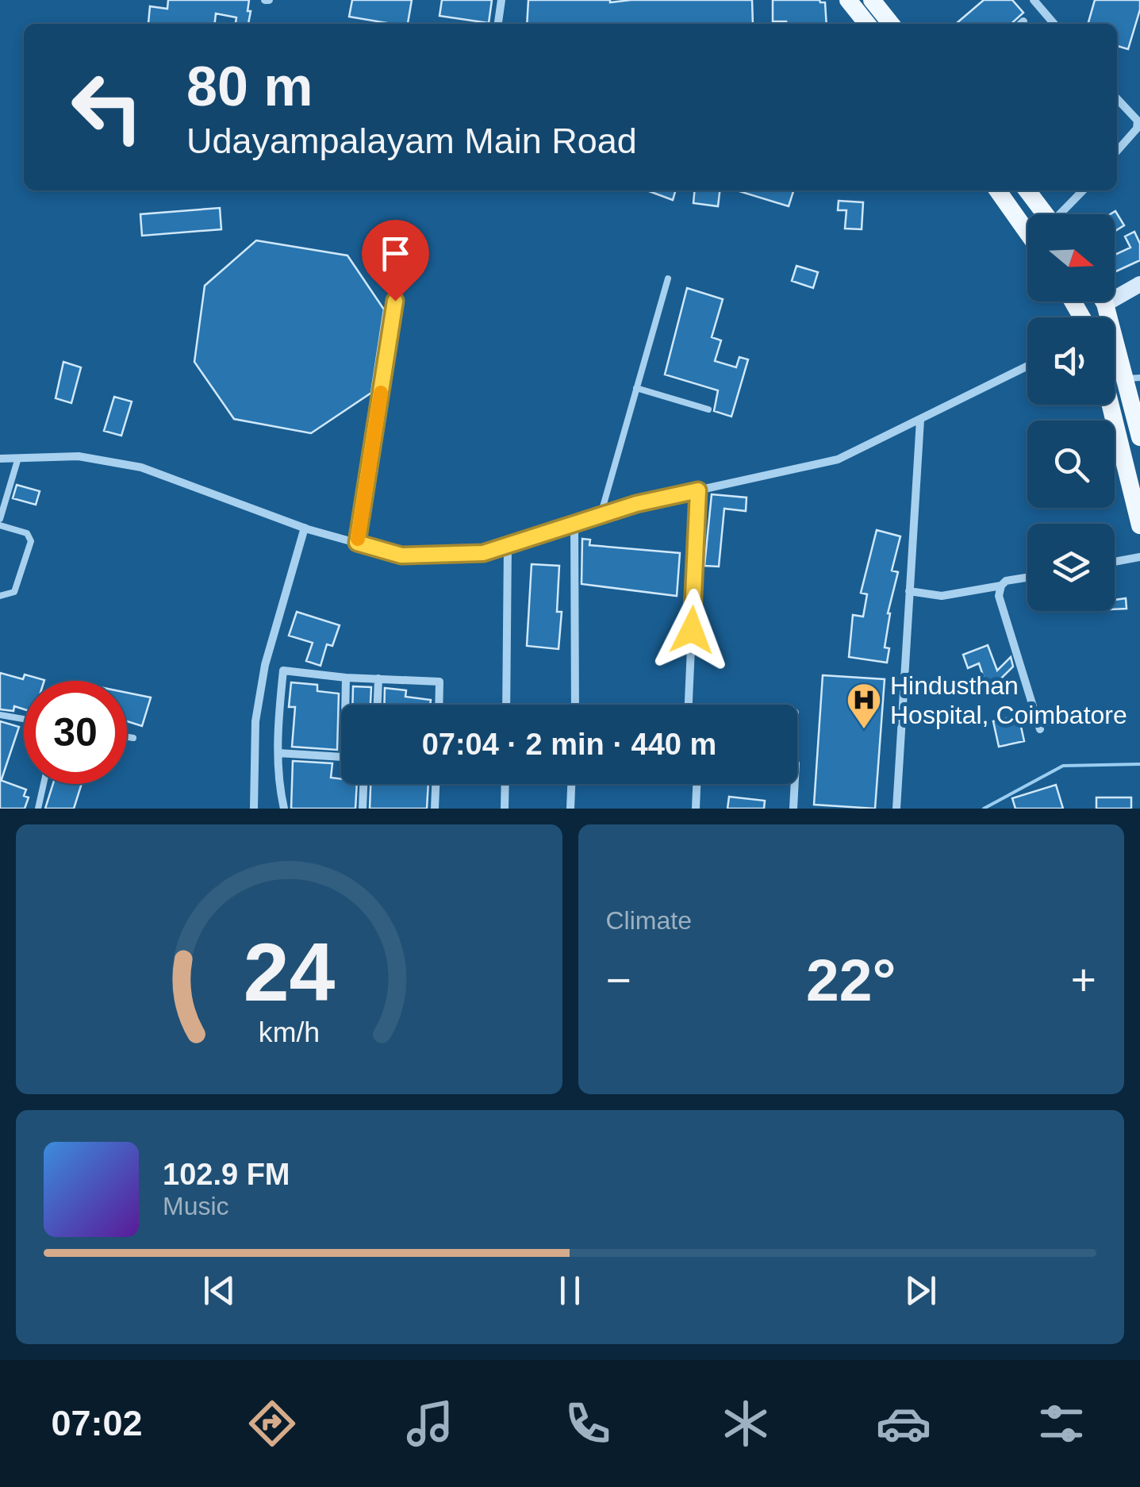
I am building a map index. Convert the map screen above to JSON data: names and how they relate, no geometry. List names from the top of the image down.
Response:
{
  "places": {
    "hospital": ["Hindusthan Hospital, Coimbatore"]
  },
  "north": "right",
  "page": {
    "turn": ["80 m", "Udayampalayam Main Road"],
    "limit": "30",
    "trip": "07:04 · 2 min · 440 m",
    "tile": "Climate",
    "heat": ["−", "22°", "+"],
    "song": ["102.9 FM", "Music"],
    "tabs": "07:02",
    "gauge": ["24", "km/h"]
  }
}
